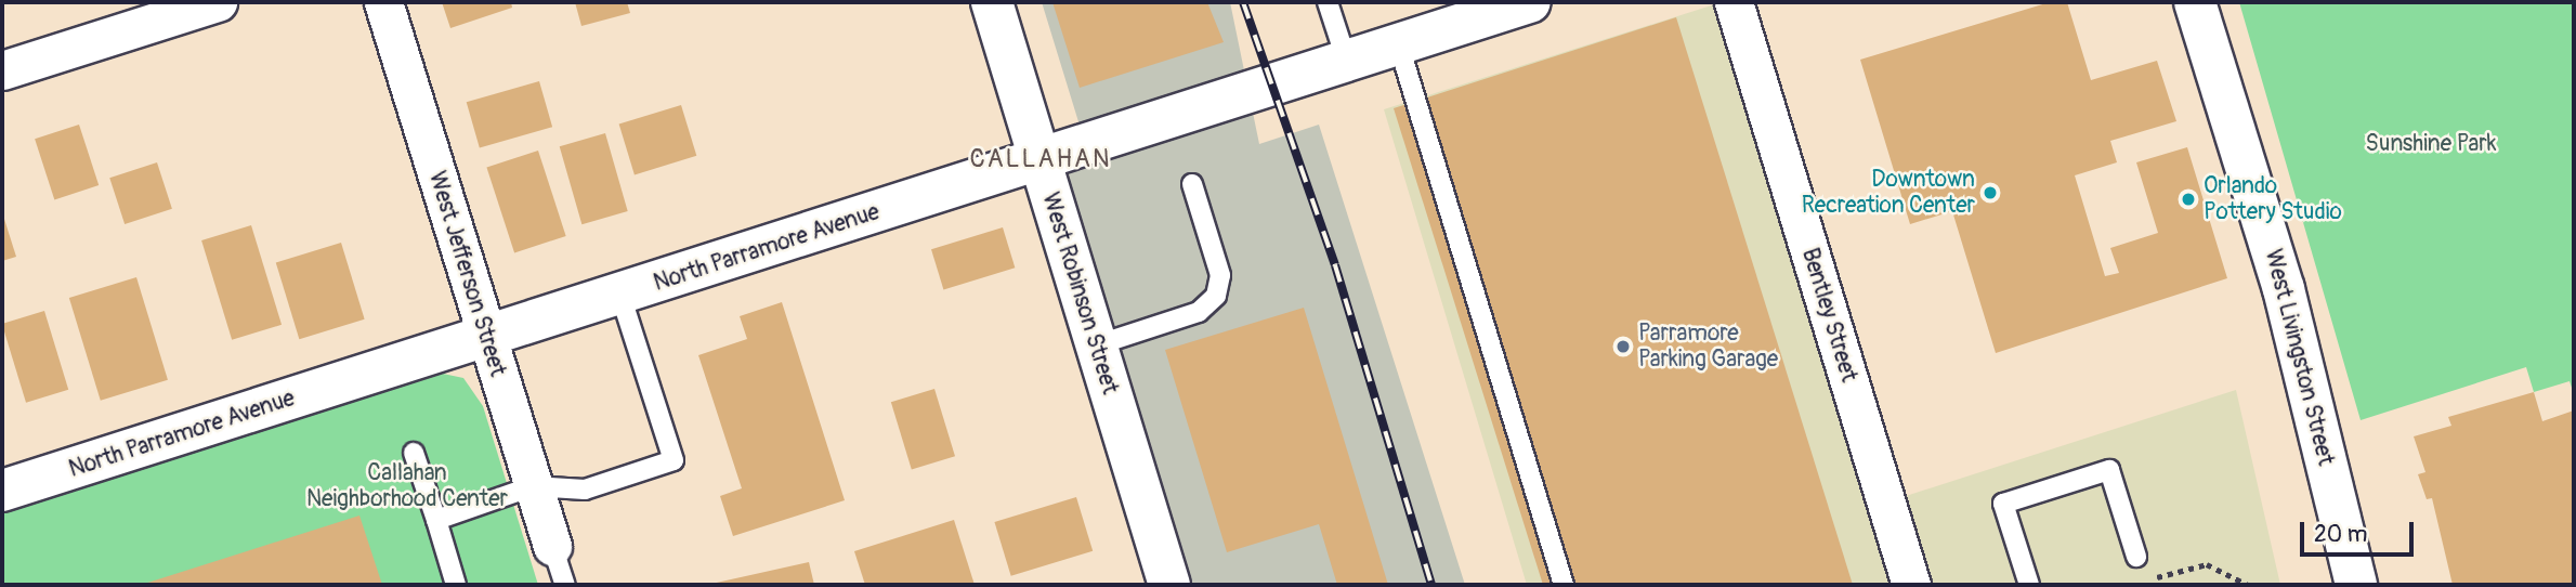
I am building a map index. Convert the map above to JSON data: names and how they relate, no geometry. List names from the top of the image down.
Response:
{
  "streets": {
    "street": [
      "North Parramore Avenue",
      "West Jefferson Street",
      "West Robinson Street",
      "Bentley Street",
      "West Livingston Street"
    ]
  },
  "crossings": [
    ["North Parramore Avenue", "West Jefferson Street"],
    ["North Parramore Avenue", "West Robinson Street"]
  ],
  "districts": ["CALLAHAN"],
  "parks": ["Sunshine Park", "Callahan Neighborhood Center"],
  "places": ["Downtown Recreation Center", "Orlando Pottery Studio", "Parramore Parking Garage"],
  "scale_bar": "20 m"
}
